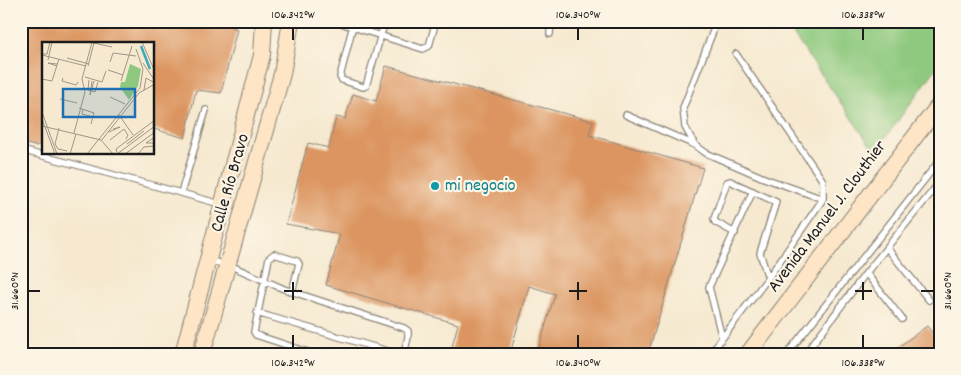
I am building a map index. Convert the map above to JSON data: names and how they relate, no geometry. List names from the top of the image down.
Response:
{
  "streets": {
    "street": ["Calle Río Bravo", "Avenida Manuel J. Clouthier"]
  },
  "places": ["mi negocio"],
  "coordinates": [
    "106.342°W",
    "106.340°W",
    "106.338°W",
    "31.660°N"
  ]
}
